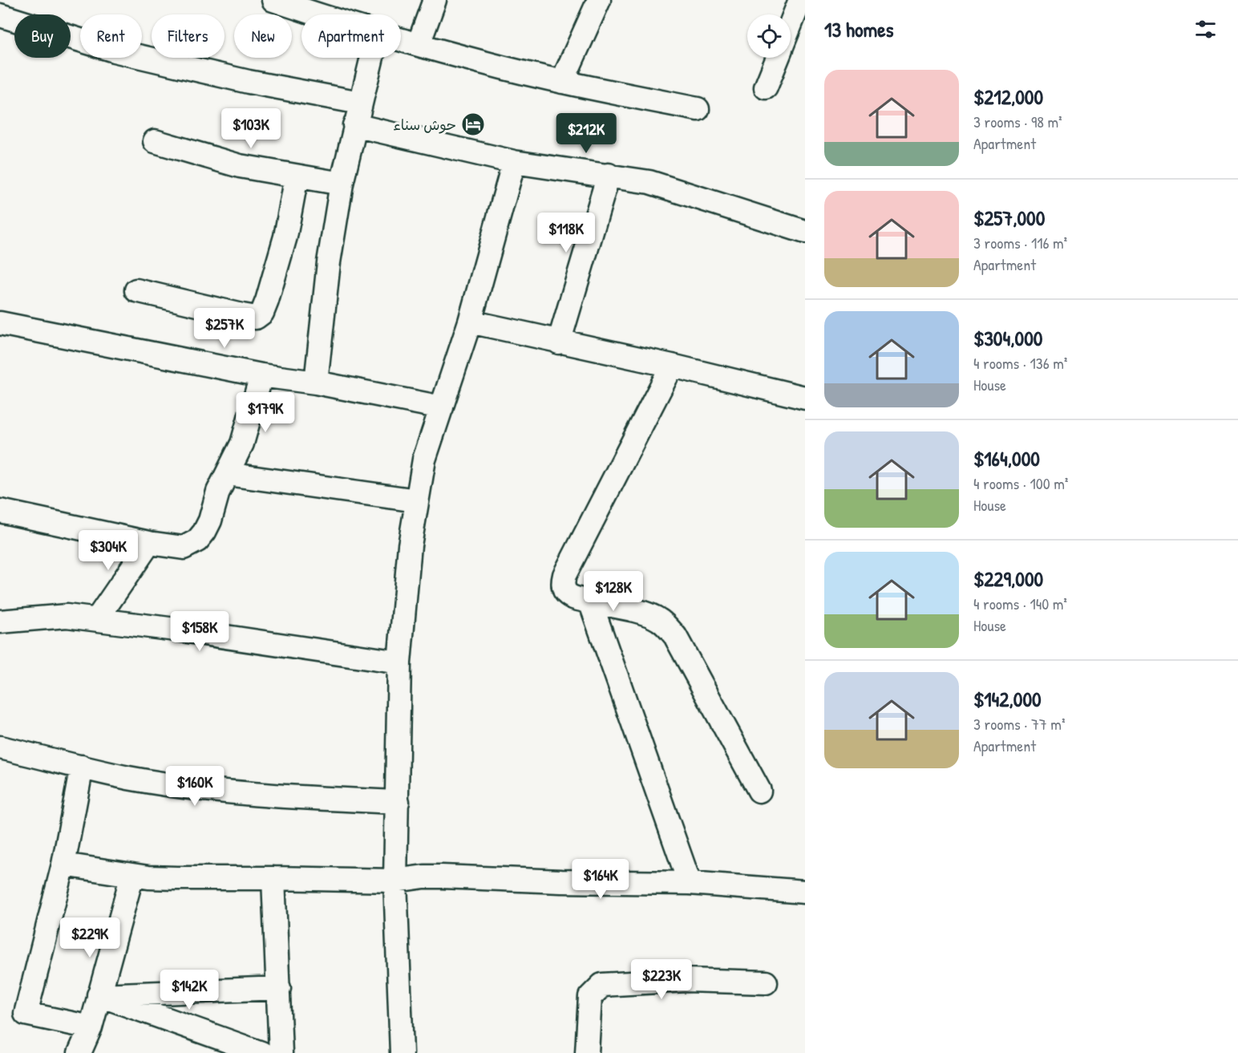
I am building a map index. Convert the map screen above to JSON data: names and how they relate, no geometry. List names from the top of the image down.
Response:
{
  "places": {
    "hotel": ["حوش سناء"]
  },
  "page": {
    "heading": "13 homes",
    "chip": [
      "Buy",
      "Rent",
      "Filters",
      "New",
      "Apartment"
    ],
    "list": [
      {
        "name": "$212,000",
        "note": "3 rooms · 98 m² · Apartment"
      },
      {
        "name": "$257,000",
        "note": "3 rooms · 116 m² · Apartment"
      },
      {
        "name": "$304,000",
        "note": "4 rooms · 136 m² · House"
      },
      {
        "name": "$164,000",
        "note": "4 rooms · 100 m² · House"
      },
      {
        "name": "$229,000",
        "note": "4 rooms · 140 m² · House"
      },
      {
        "name": "$142,000",
        "note": "3 rooms · 77 m² · Apartment"
      }
    ],
    "price": [
      "$103K",
      "$212K",
      "$118K",
      "$257K",
      "$179K",
      "$304K",
      "$128K",
      "$158K",
      "$160K",
      "$164K",
      "$229K",
      "$223K",
      "$142K"
    ]
  }
}
